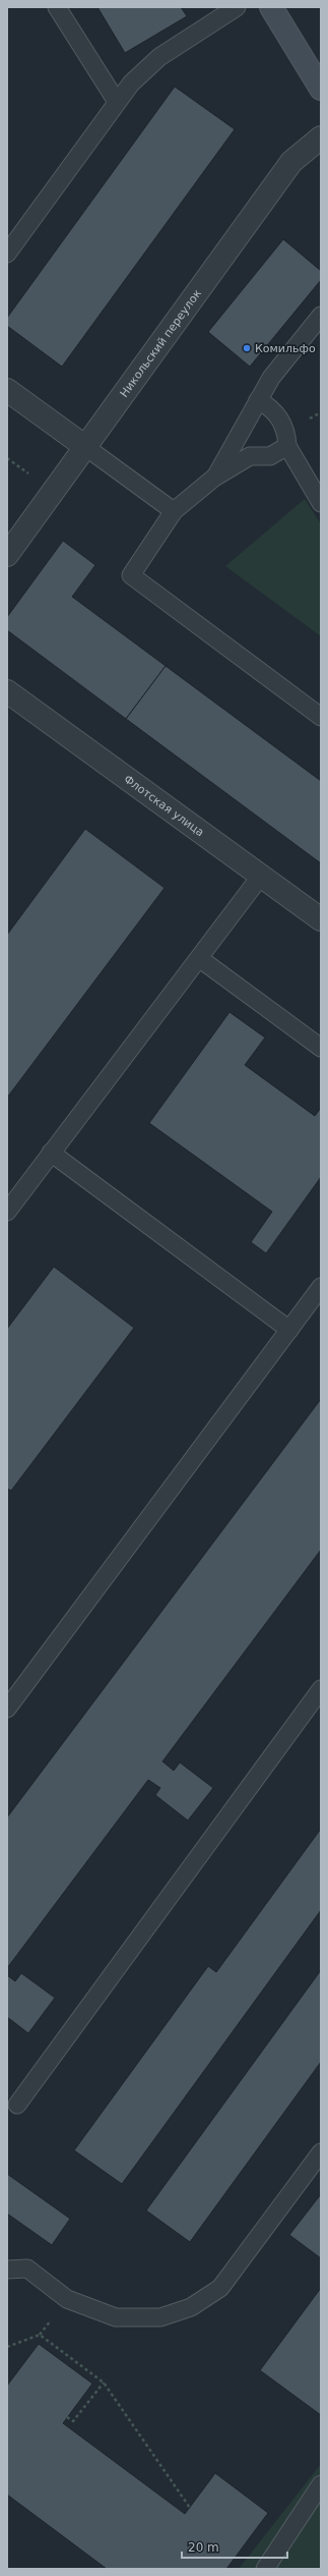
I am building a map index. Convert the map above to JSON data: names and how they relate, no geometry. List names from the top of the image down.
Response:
{
  "streets": {
    "street": ["Никольский переулок", "Флотская улица"]
  },
  "places": ["Комильфо"],
  "scale_bar": "20 m"
}
